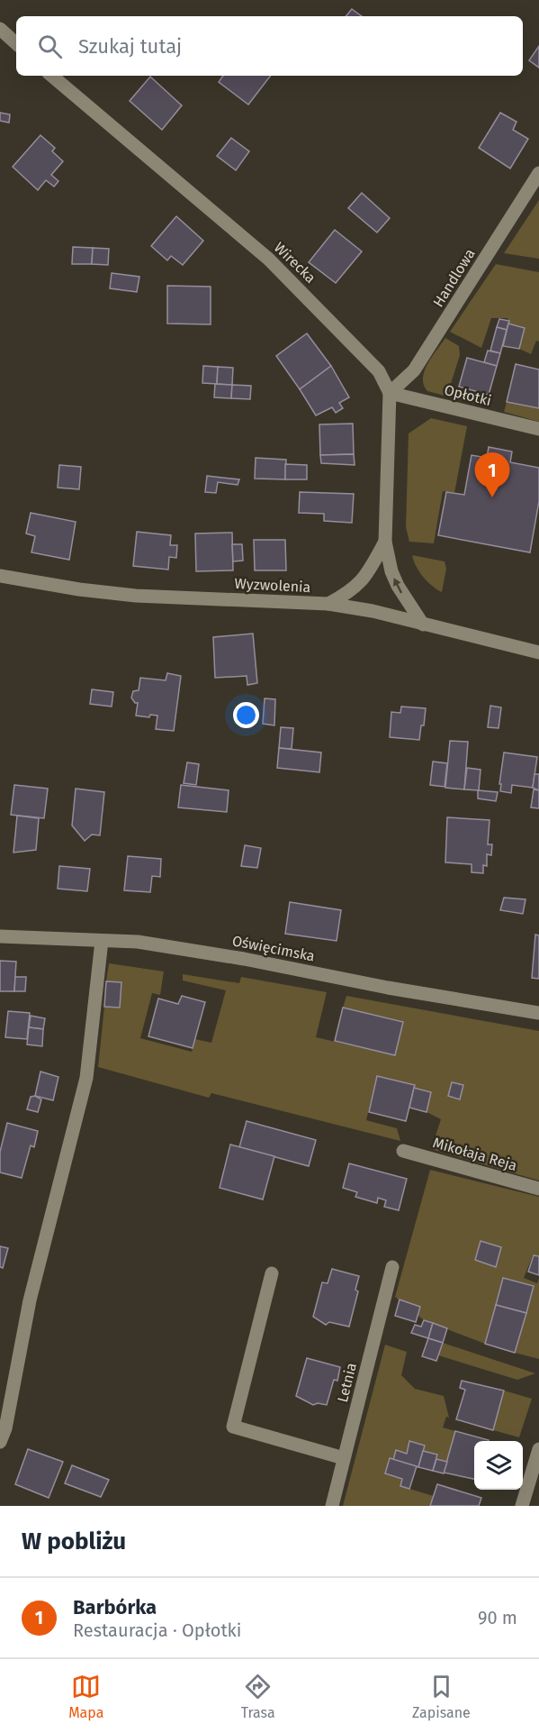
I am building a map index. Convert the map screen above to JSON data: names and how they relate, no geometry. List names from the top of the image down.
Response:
{
  "streets": {
    "street": [
      "Wirecka",
      "Handlowa",
      "Opłotki",
      "Wyzwolenia",
      "Oświęcimska",
      "Mikołaja Reja",
      "Letnia"
    ]
  },
  "crossings": [
    ["Wirecka", "Handlowa"],
    ["Wirecka", "Opłotki"],
    ["Wirecka", "Wyzwolenia"],
    ["Handlowa", "Opłotki"]
  ],
  "page": {
    "search": "Szukaj tutaj",
    "pins": "1",
    "heading": "W pobliżu",
    "list": [
      {
        "mark": "1",
        "name": "Barbórka",
        "note": "Restauracja · Opłotki",
        "value": "90 m"
      }
    ],
    "nav": ["Mapa", "Trasa", "Zapisane"]
  }
}
